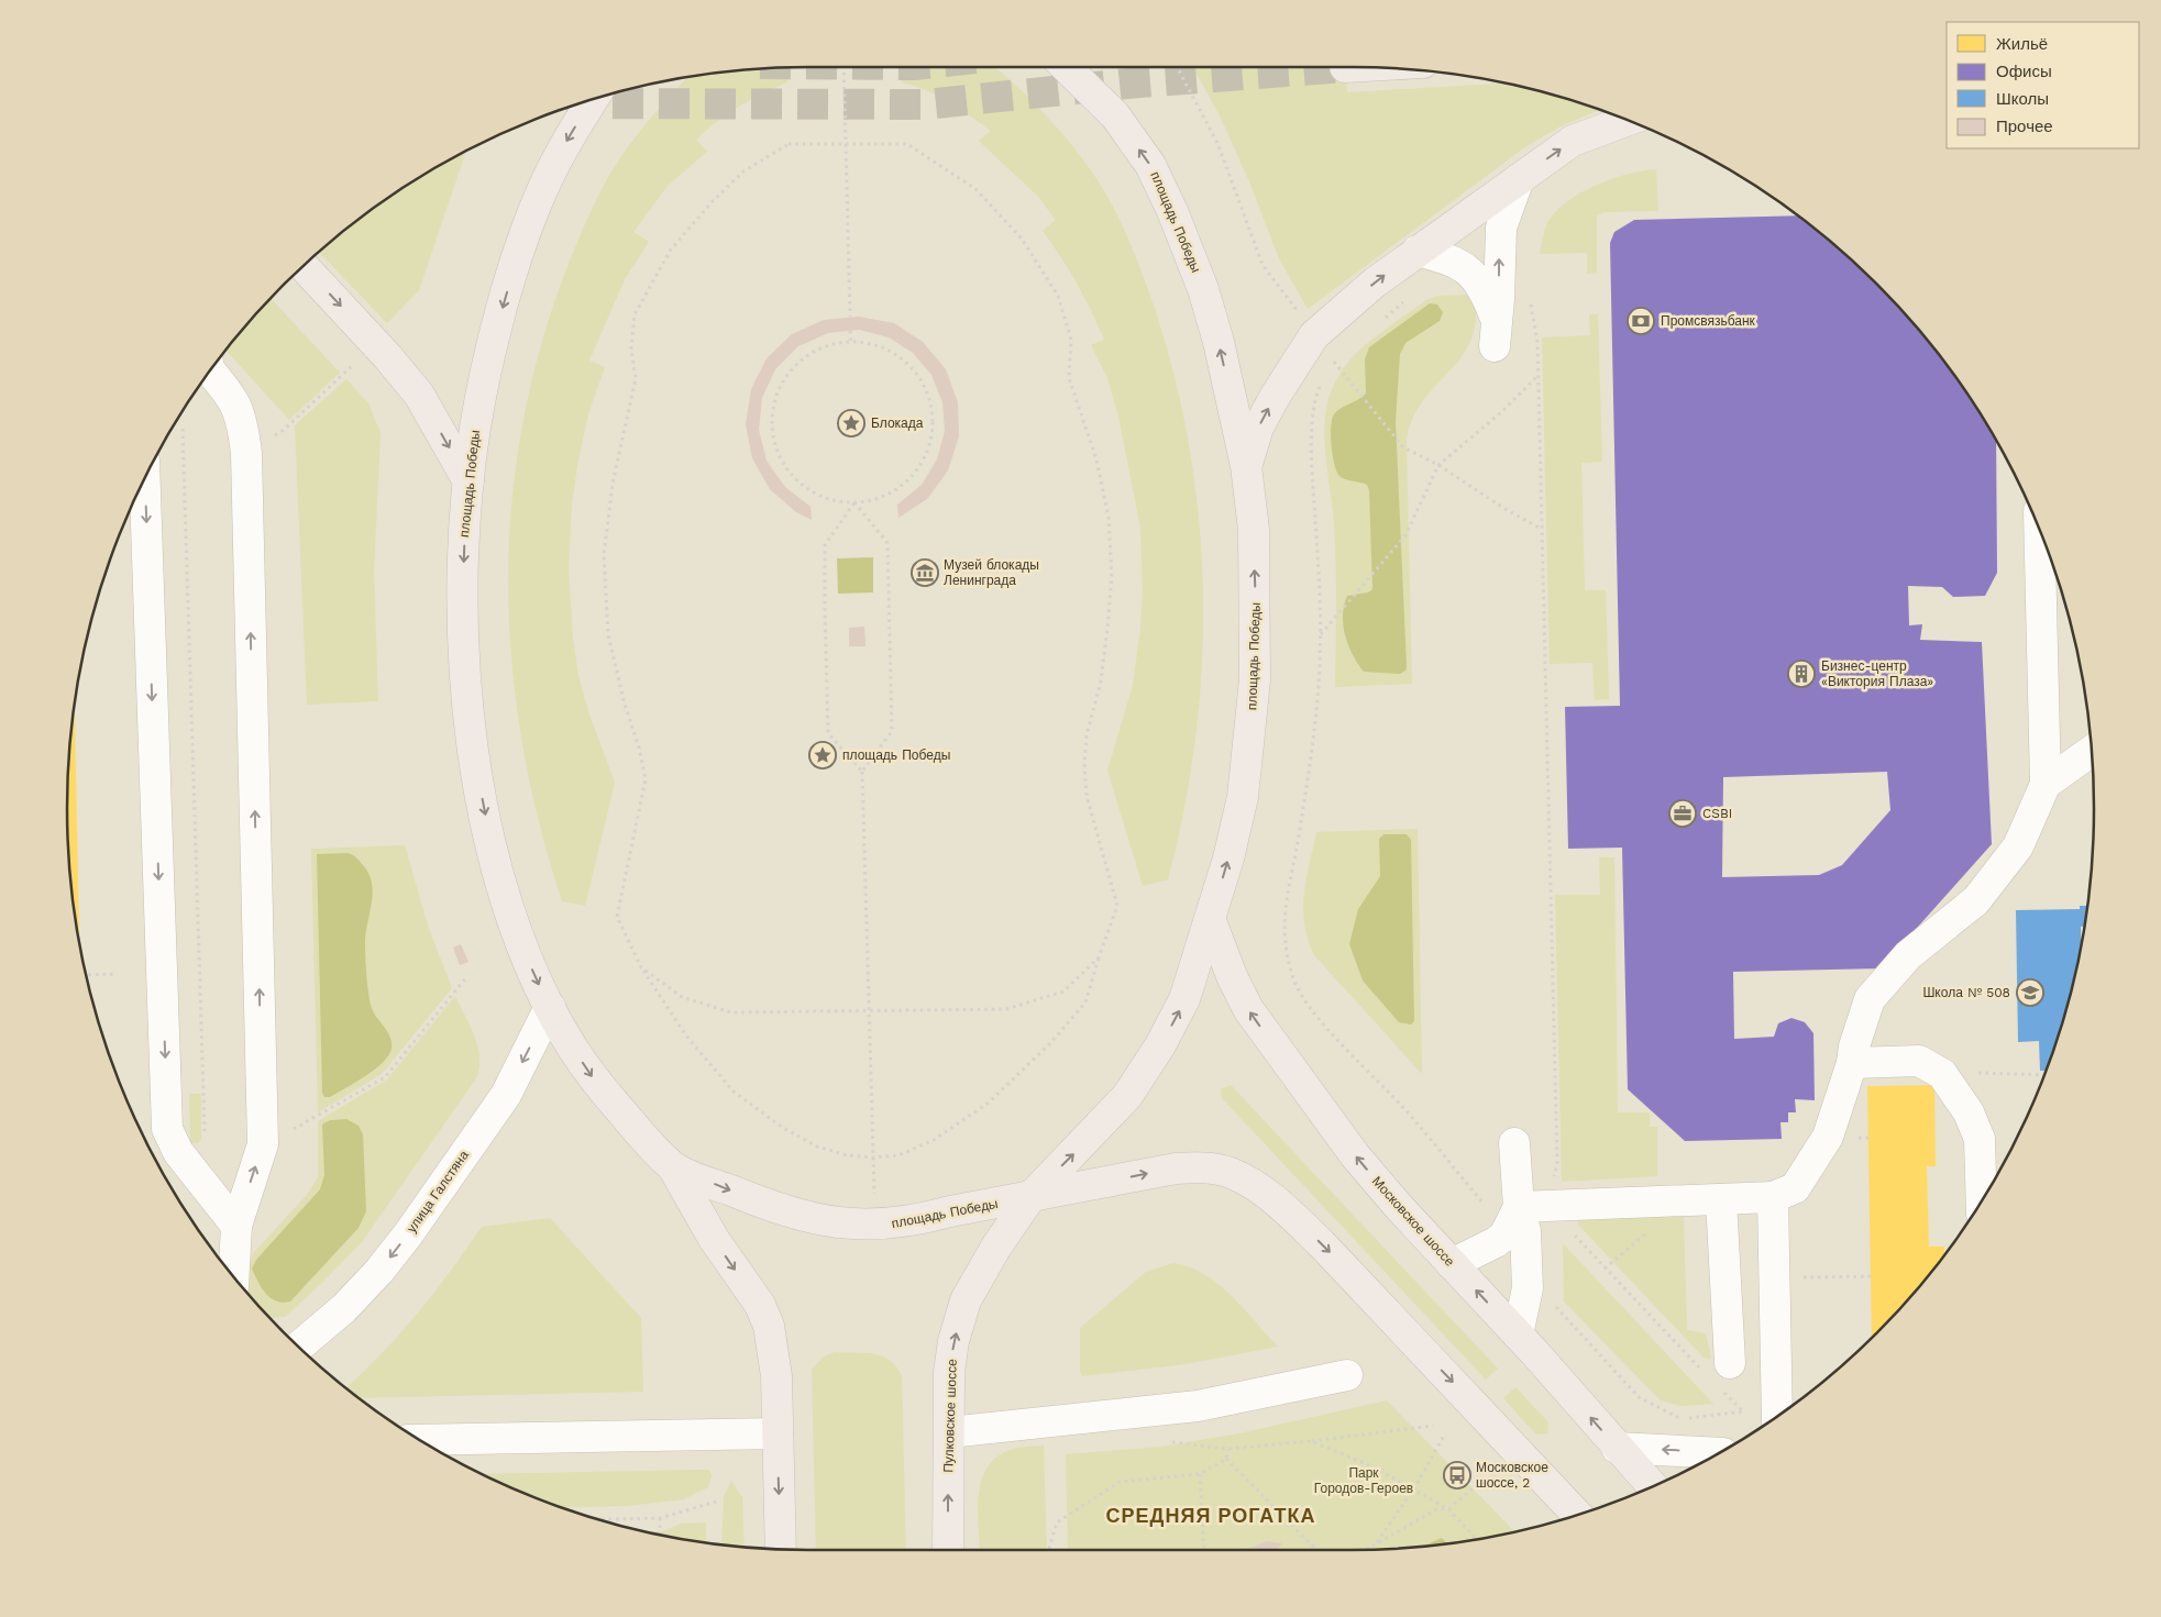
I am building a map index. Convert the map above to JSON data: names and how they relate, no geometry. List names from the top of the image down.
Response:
{
  "streets": {
    "main road": ["площадь Победы", "Московское шоссе", "Пулковское шоссе"],
    "street": ["улица Галстяна"]
  },
  "crossings": [
    ["площадь Победы", "улица Галстяна"],
    ["площадь Победы", "Московское шоссе"],
    ["площадь Победы", "Пулковское шоссе"]
  ],
  "one_way": ["улица Галстяна", "Московское шоссе"],
  "districts": ["СРЕДНЯЯ РОГАТКА"],
  "parks": ["Парк Городов-Героев"],
  "places": {
    "bank": ["Промсвязьбанк"],
    "place": ["Блокада", "площадь Победы"],
    "museum": ["Музей блокады Ленинграда"],
    "building": ["Бизнес-центр «Виктория Плаза»"],
    "office": ["CSBI"],
    "school or university": ["Школа № 508"],
    "bus stop": ["Московское шоссе, 2"]
  },
  "legend": [
    "Жильё",
    "Офисы",
    "Школы",
    "Прочее"
  ]
}
